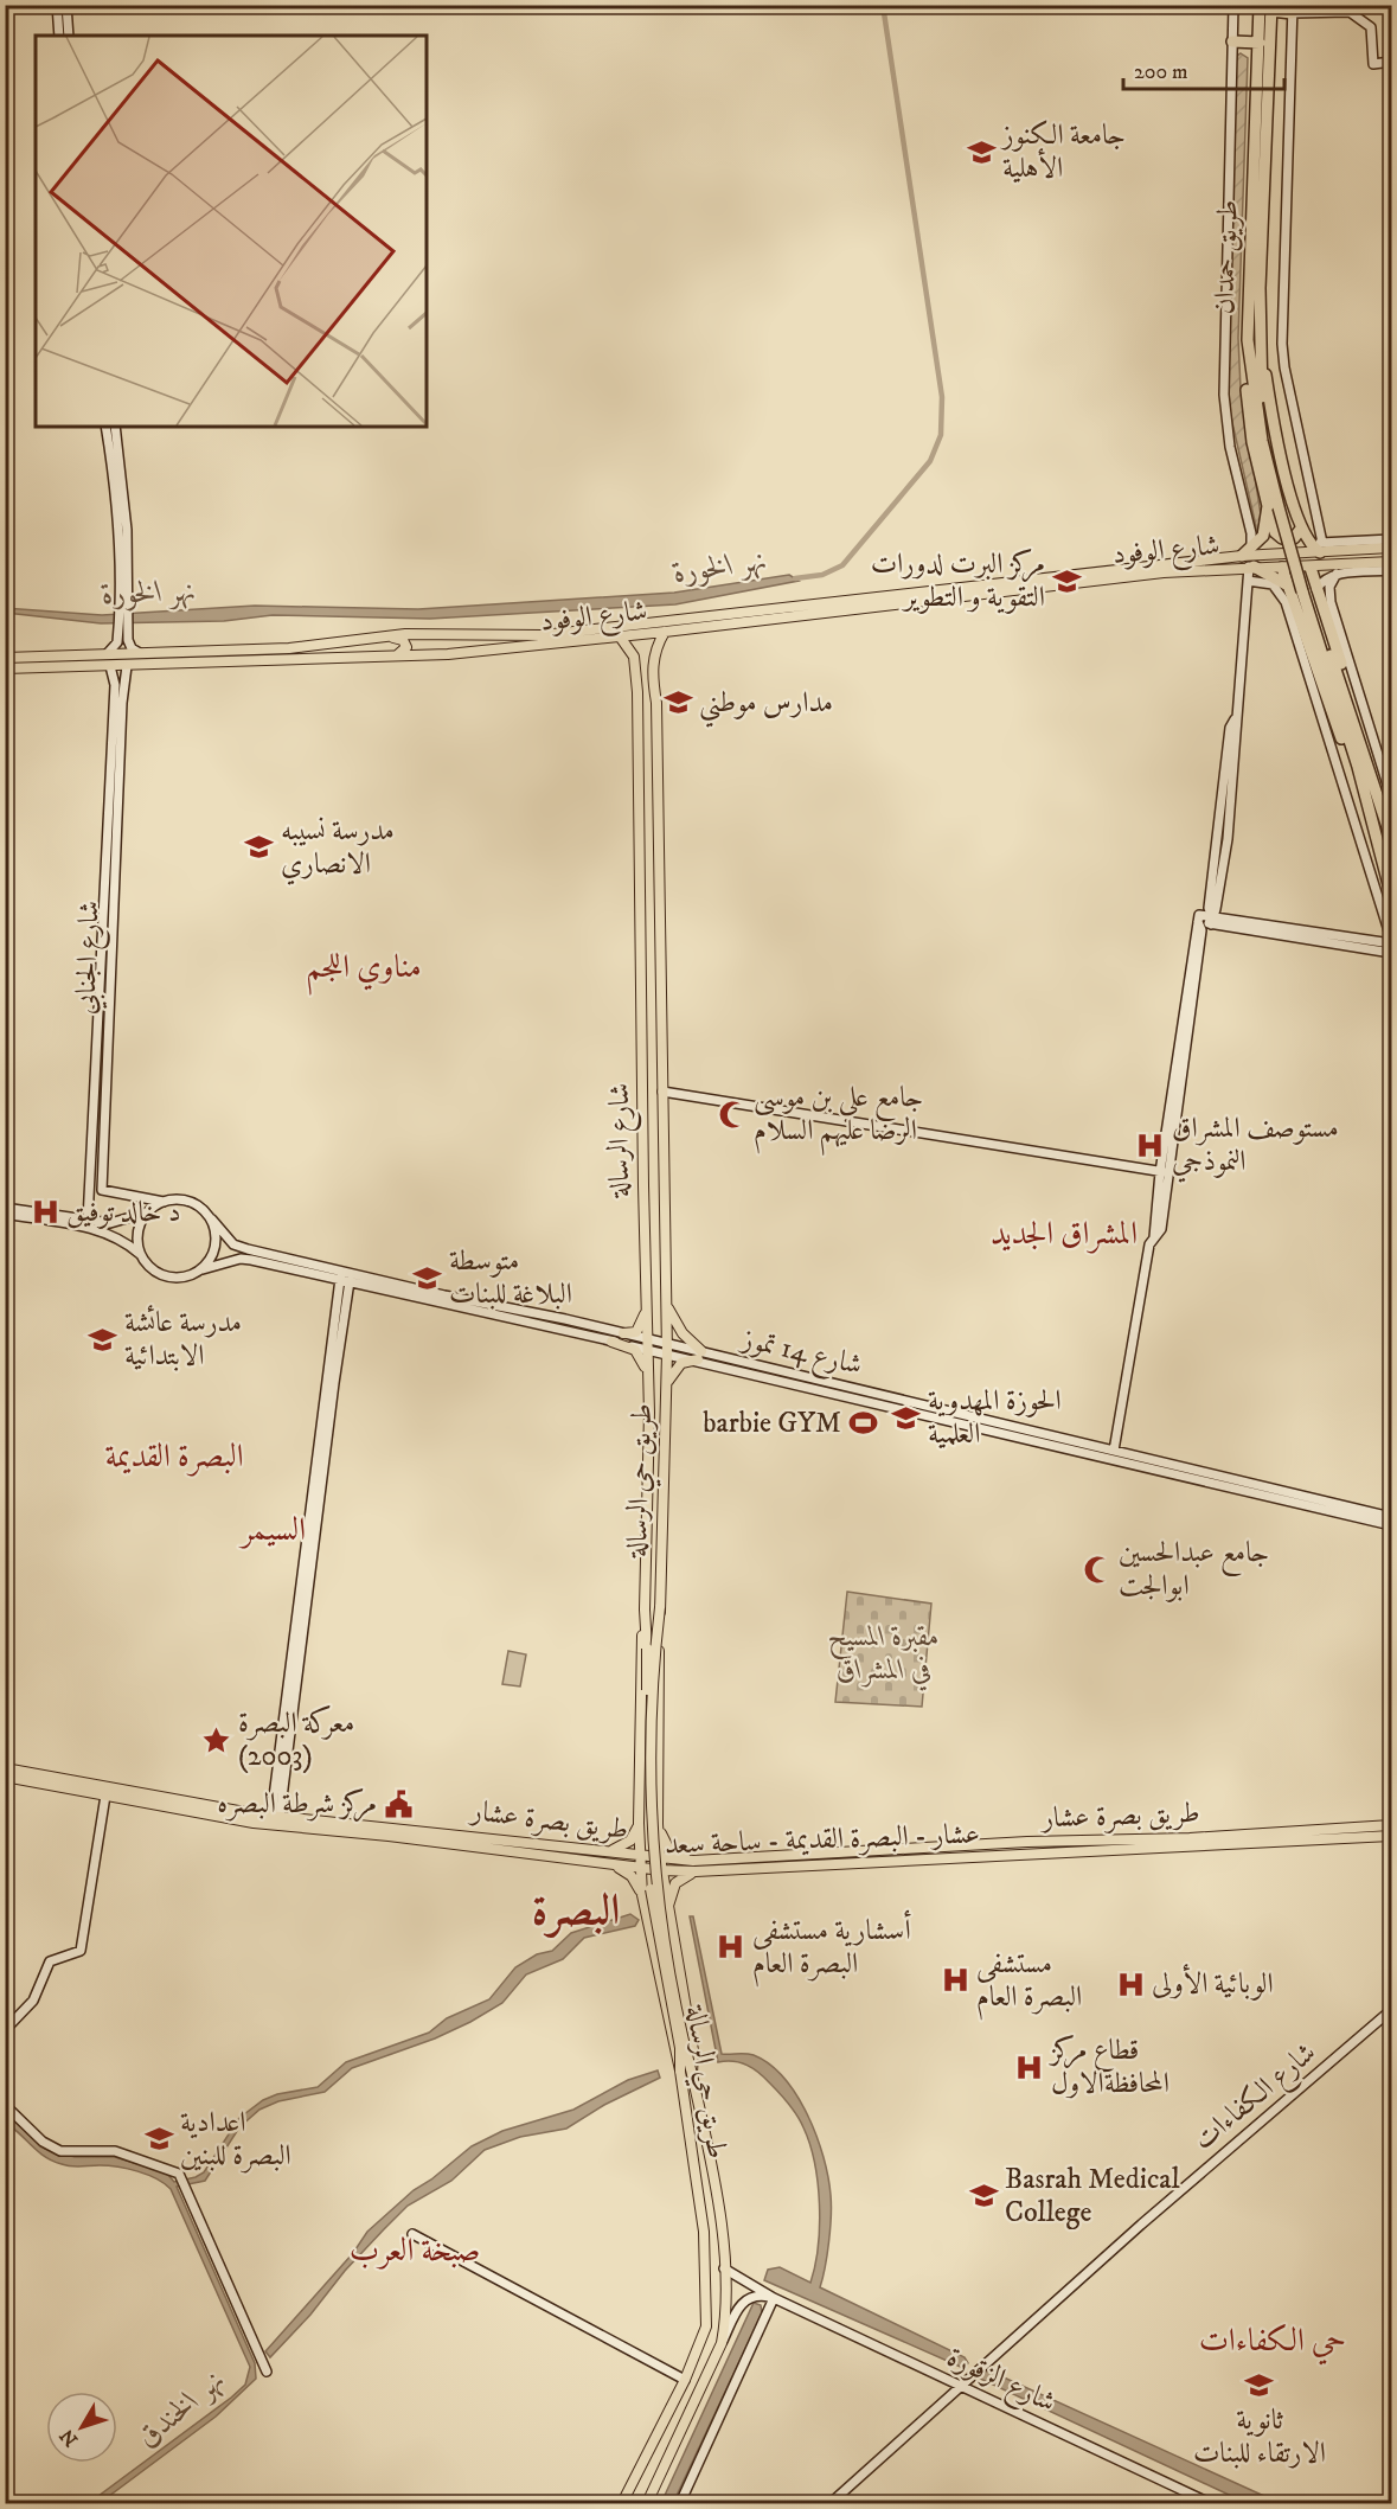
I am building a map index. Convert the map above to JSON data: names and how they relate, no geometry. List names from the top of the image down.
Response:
{
  "streets": {
    "highway": ["طريق حمدان"],
    "main road": [
      "شارع الوفود",
      "شارع الرسالة",
      "طريق حي الرسالة",
      "طريق بصرة عشار",
      "عشار - البصرة القديمة - ساحة سعد"
    ],
    "street": [
      "شارع الجنابي",
      "شارع 14 تموز",
      "شارع الكفاءات",
      "شارع الزقورة"
    ]
  },
  "crossings": [
    ["شارع الوفود", "شارع الجنابي"],
    ["شارع الوفود", "شارع الرسالة"],
    ["شارع الجنابي", "شارع 14 تموز"],
    ["شارع الرسالة", "شارع 14 تموز"],
    ["شارع الرسالة", "طريق حي الرسالة"],
    ["شارع 14 تموز", "طريق حي الرسالة"],
    ["طريق حي الرسالة", "طريق بصرة عشار"],
    ["طريق حي الرسالة", "عشار - البصرة القديمة - ساحة سعد"],
    ["طريق حي الرسالة", "شارع الزقورة"],
    ["شارع الكفاءات", "شارع الزقورة"]
  ],
  "districts": [
    "مناوي اللجم",
    "المشراق الجديد",
    "البصرة القديمة",
    "السيمر",
    "البصرة",
    "صبخة العرب",
    "حي الكفاءات"
  ],
  "water": ["نهر الخورة", "نهر الخندق"],
  "parks": ["مقبرة المسيح في المشراق"],
  "places": {
    "school or university": [
      "جامعة الكنوز الأهلية",
      "مركز البرت لدورات التقوية و التطوير",
      "مدارس موطني",
      "مدرسة نسيبه الانصاري",
      "متوسطة البلاغة للبنات",
      "مدرسة عائشة الابتدائية",
      "الحوزة المهدوية العلمية",
      "اعدادية البصرة للبنين",
      "Basrah Medical College",
      "ثانوية الارتقاء للبنات"
    ],
    "mosque": ["جامع علي بن موسى الرضا عليهم السلام", "جامع عبدالحسين ابوالجت"],
    "hospital": [
      "مستوصف المشراق النموذجي",
      "د خالد توفيق",
      "أسشارية مستشفى البصرة العام",
      "مستشفى البصرة العام",
      "الوبائية الأولى",
      "قطاع مركز المحافظةالاول"
    ],
    "sports": ["barbie GYM"],
    "place": ["معركة البصرة (2003)"],
    "public building": ["مركز شرطة البصره"]
  },
  "scale_bar": "200 m",
  "north": "bottom left"
}
